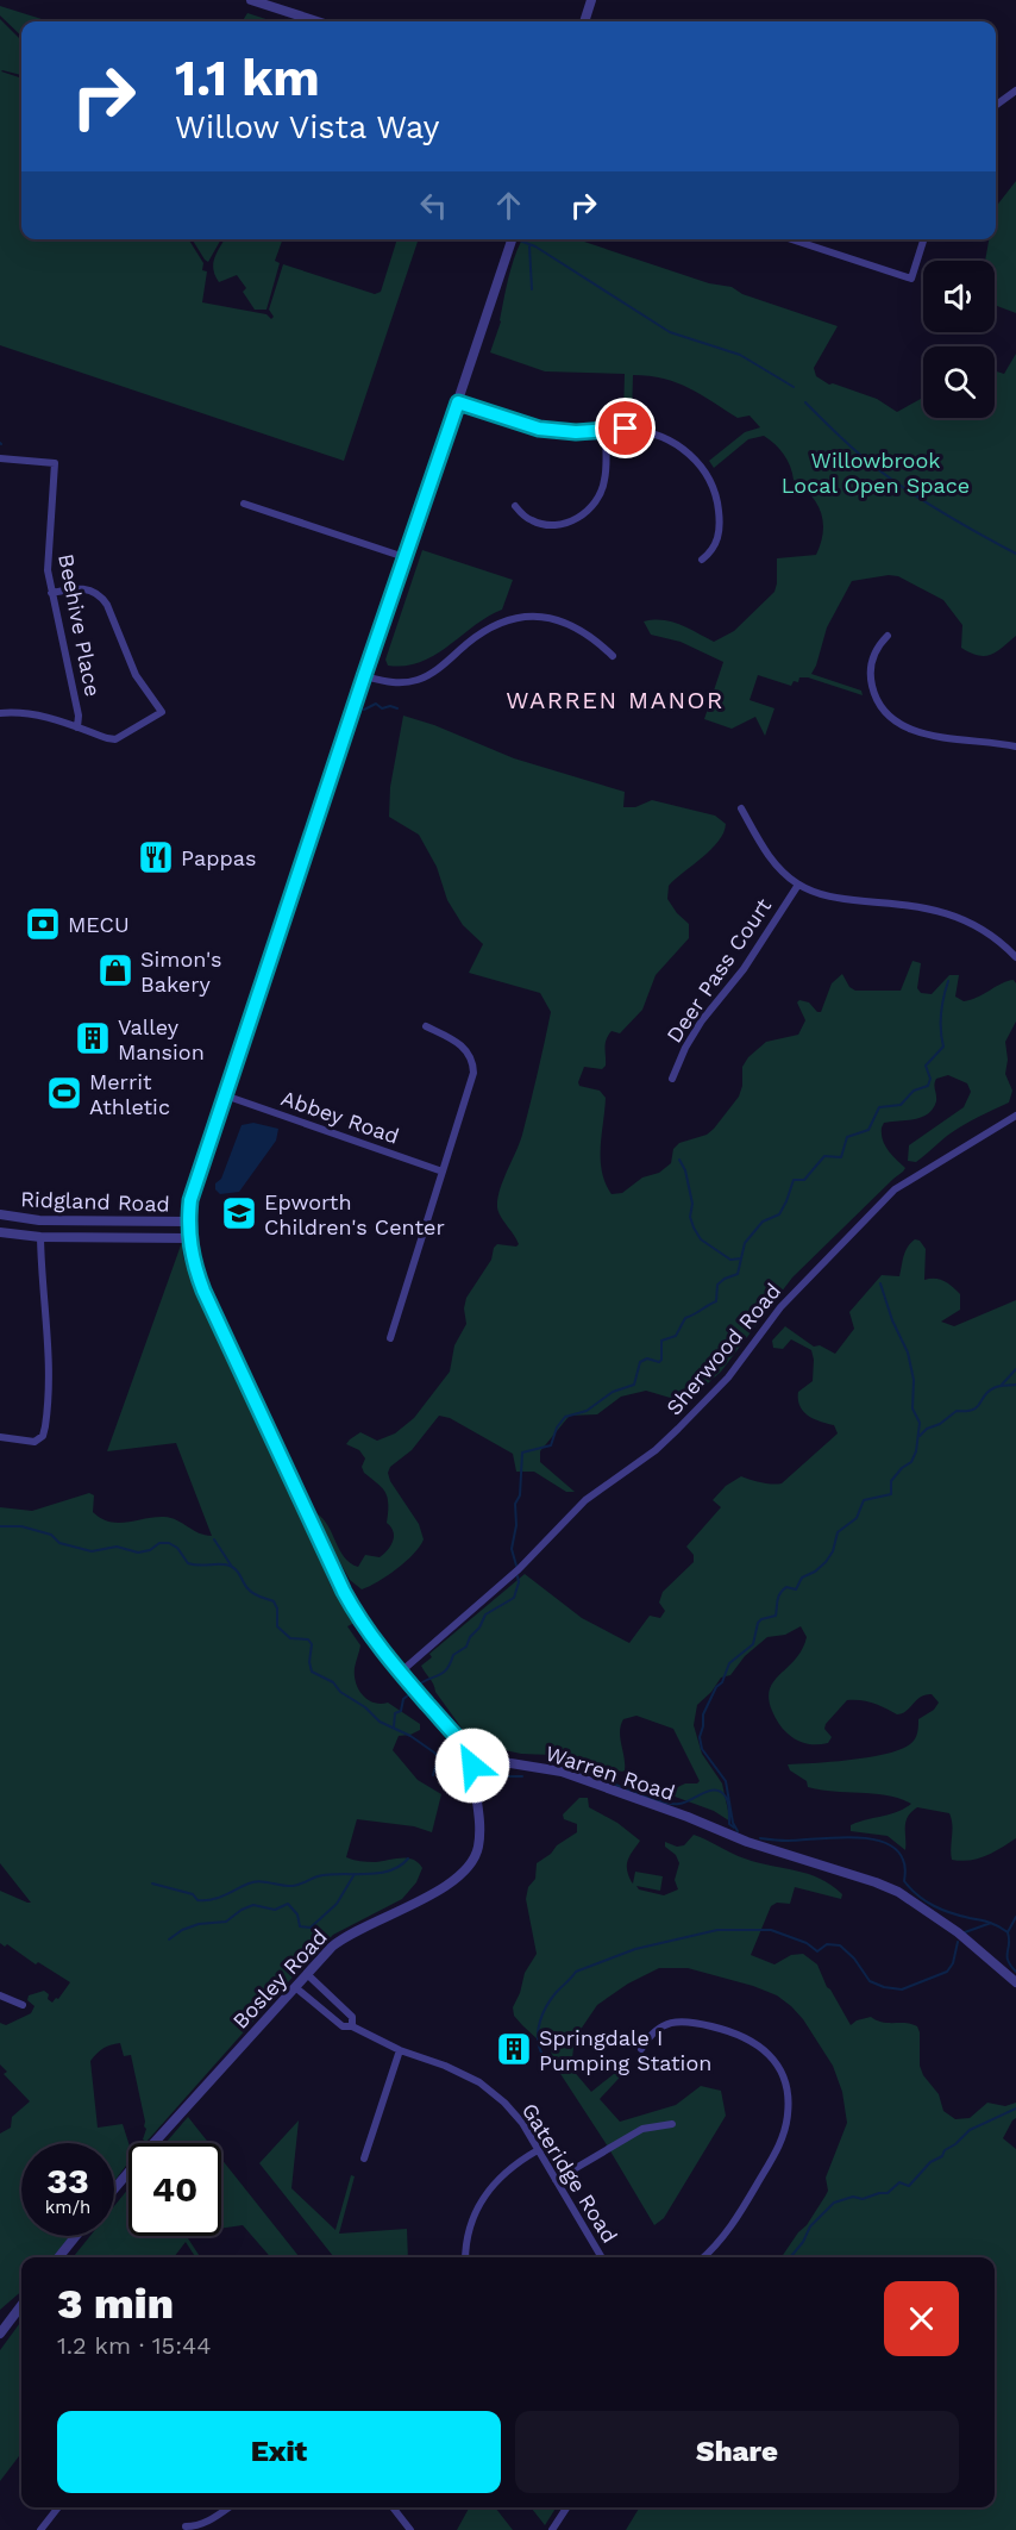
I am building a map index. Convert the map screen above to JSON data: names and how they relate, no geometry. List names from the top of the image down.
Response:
{
  "streets": {
    "street": [
      "Beehive Place",
      "Deer Pass Court",
      "Abbey Road",
      "Ridgland Road",
      "Sherwood Road",
      "Warren Road",
      "Bosley Road",
      "Gateridge Road"
    ]
  },
  "crossings": [
    ["Warren Road", "Bosley Road"],
    ["Bosley Road", "Gateridge Road"]
  ],
  "districts": ["WARREN MANOR"],
  "parks": ["Willowbrook Local Open Space"],
  "places": {
    "restaurant": ["Pappas"],
    "bank": ["MECU"],
    "shop": ["Simon's Bakery"],
    "building": ["Valley Mansion", "Springdale I Pumping Station"],
    "sports": ["Merrit Athletic"],
    "school or university": ["Epworth Children's Center"]
  },
  "page": {
    "turn": ["1.1 km", "Willow Vista Way"],
    "speed": "33 km/h",
    "limit": "40",
    "heading": ["3 min", "1.2 km · 15:44"],
    "buttons": ["Exit", "Share"]
  }
}
